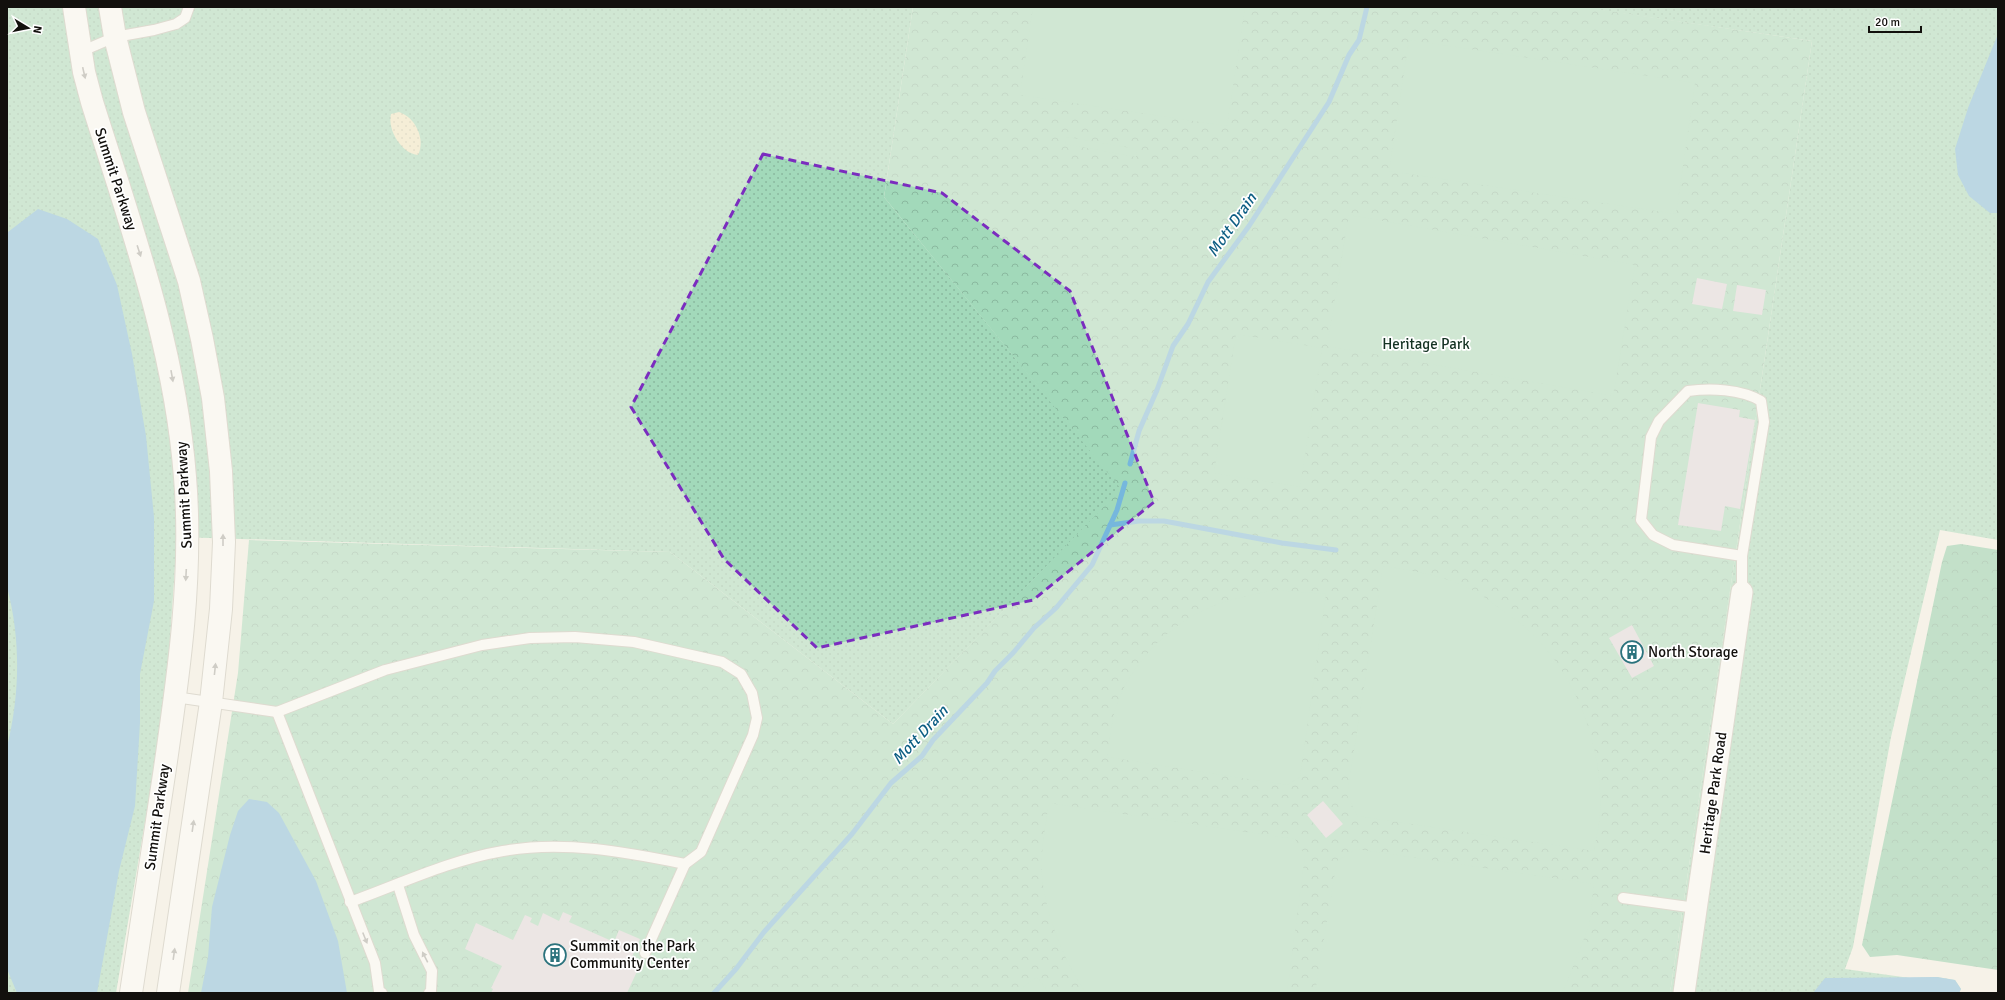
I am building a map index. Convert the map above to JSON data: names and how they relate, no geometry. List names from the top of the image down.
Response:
{
  "streets": {
    "street": ["Summit Parkway", "Heritage Park Road"]
  },
  "water": ["Mott Drain"],
  "parks": ["Heritage Park"],
  "places": {
    "building": ["North Storage", "Summit on the Park Community Center"]
  },
  "scale_bar": "20 m",
  "north": "right"
}
